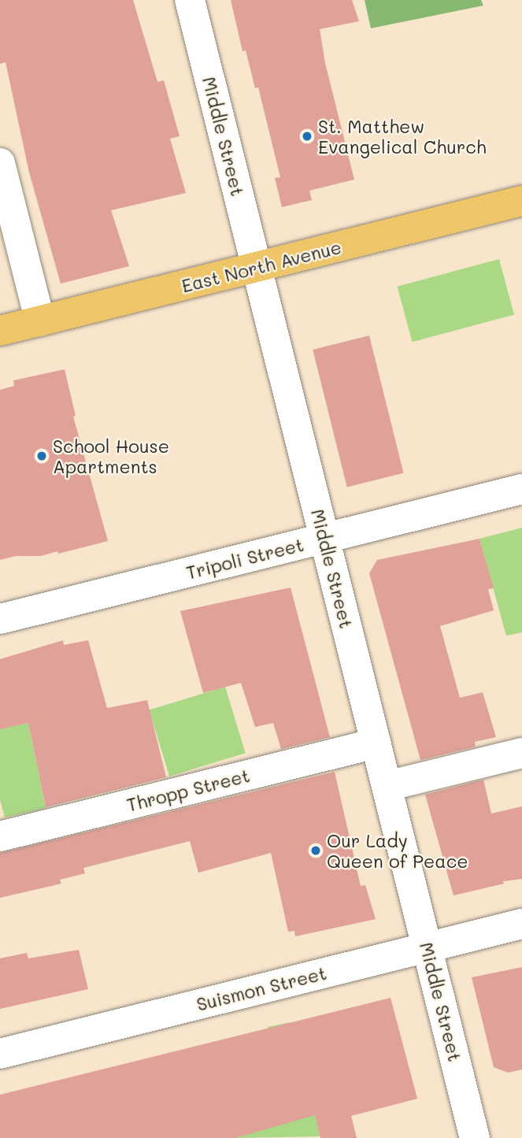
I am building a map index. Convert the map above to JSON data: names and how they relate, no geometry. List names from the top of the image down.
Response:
{
  "streets": {
    "main road": ["East North Avenue"],
    "street": [
      "Middle Street",
      "Tripoli Street",
      "Thropp Street",
      "Suismon Street"
    ]
  },
  "crossings": [
    ["Middle Street", "East North Avenue"],
    ["Middle Street", "Tripoli Street"],
    ["Middle Street", "Thropp Street"],
    ["Middle Street", "Suismon Street"]
  ],
  "places": ["St. Matthew Evangelical Church", "School House Apartments", "Our Lady Queen of Peace"]
}
